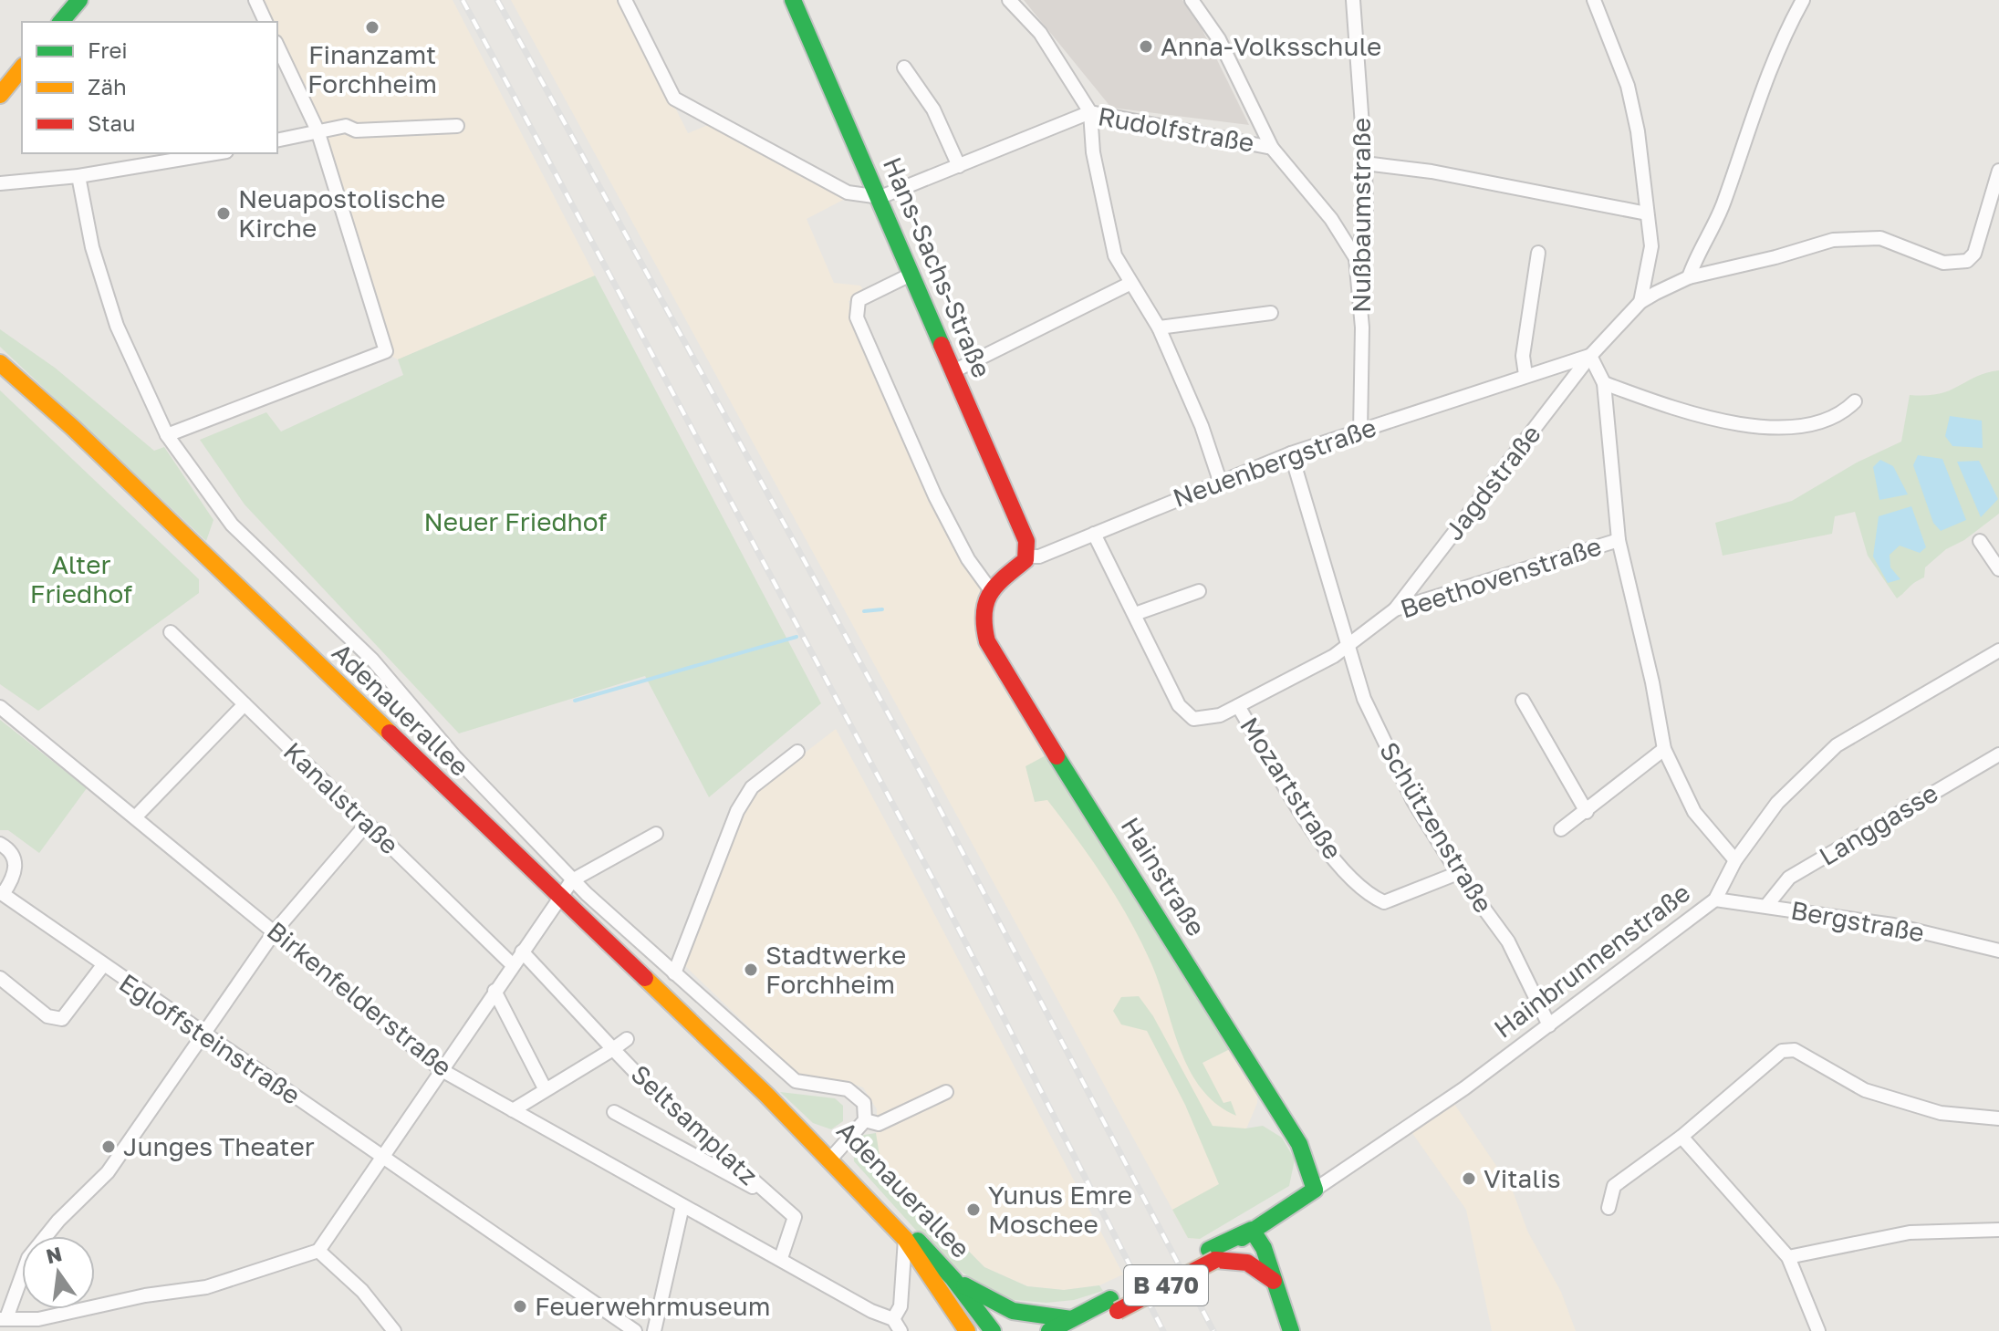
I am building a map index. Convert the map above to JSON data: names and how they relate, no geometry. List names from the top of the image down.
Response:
{
  "streets": {
    "main road": [
      "Hans-Sachs-Straße",
      "Adenauerallee",
      "Hainstraße",
      "Hainbrunnenstraße",
      "B 470"
    ],
    "street": [
      "Rudolfstraße",
      "Nußbaumstraße",
      "Neuenbergstraße",
      "Jagdstraße",
      "Beethovenstraße",
      "Mozartstraße",
      "Kanalstraße",
      "Langgasse",
      "Schützenstraße",
      "Bergstraße",
      "Birkenfelderstraße",
      "Egloffsteinstraße",
      "Seltsamplatz"
    ]
  },
  "crossings": [
    ["Rudolfstraße", "Hans-Sachs-Straße"],
    ["Nußbaumstraße", "Neuenbergstraße"],
    ["Hans-Sachs-Straße", "Neuenbergstraße"],
    ["Neuenbergstraße", "Jagdstraße"],
    ["Neuenbergstraße", "Schützenstraße"],
    ["Jagdstraße", "Beethovenstraße"],
    ["Beethovenstraße", "Mozartstraße"],
    ["Beethovenstraße", "Schützenstraße"],
    ["Mozartstraße", "Schützenstraße"],
    ["Langgasse", "Bergstraße"],
    ["Schützenstraße", "Hainbrunnenstraße"],
    ["Hainstraße", "Hainbrunnenstraße"],
    ["Bergstraße", "Hainbrunnenstraße"],
    ["Hainbrunnenstraße", "B 470"],
    ["Birkenfelderstraße", "Seltsamplatz"]
  ],
  "parks": ["Neuer Friedhof", "Alter Friedhof"],
  "places": [
    "Finanzamt Forchheim",
    "Anna-Volksschule",
    "Neuapostolische Kirche",
    "Stadtwerke Forchheim",
    "Junges Theater",
    "Vitalis",
    "Yunus Emre Moschee",
    "Feuerwehrmuseum"
  ],
  "legend": ["Frei", "Zäh", "Stau"],
  "north": "top"
}
